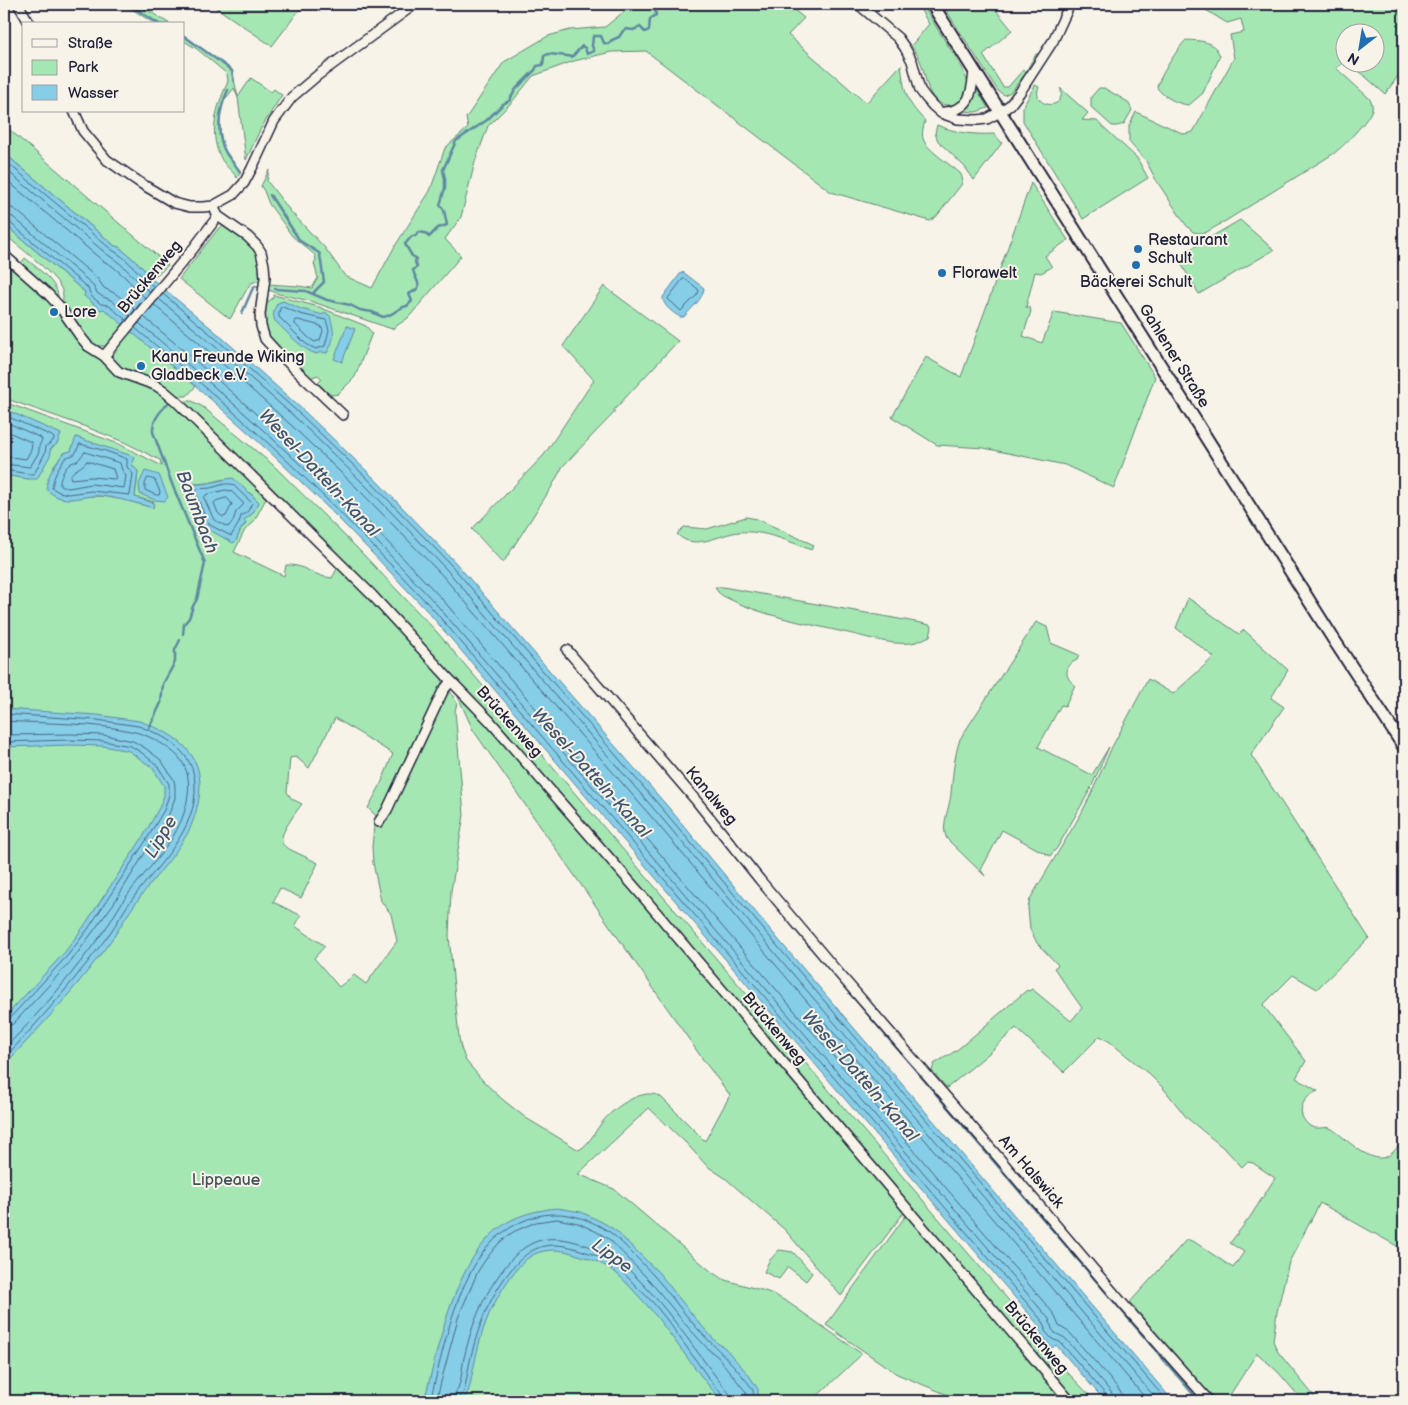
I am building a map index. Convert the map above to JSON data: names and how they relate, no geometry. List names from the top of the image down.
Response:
{
  "streets": {
    "main road": ["Gahlener Straße"],
    "street": ["Brückenweg", "Kanalweg", "Am Halswick"]
  },
  "crossings": [
    ["Kanalweg", "Am Halswick"]
  ],
  "water": ["Wesel-Datteln-Kanal", "Baumbach", "Lippe"],
  "parks": ["Lippeaue"],
  "places": [
    "Restaurant Schult",
    "Bäckerei Schult",
    "Florawelt",
    "Lore",
    "Kanu Freunde Wiking Gladbeck e.V."
  ],
  "legend": ["Straße", "Park", "Wasser"],
  "north": "bottom left"
}
